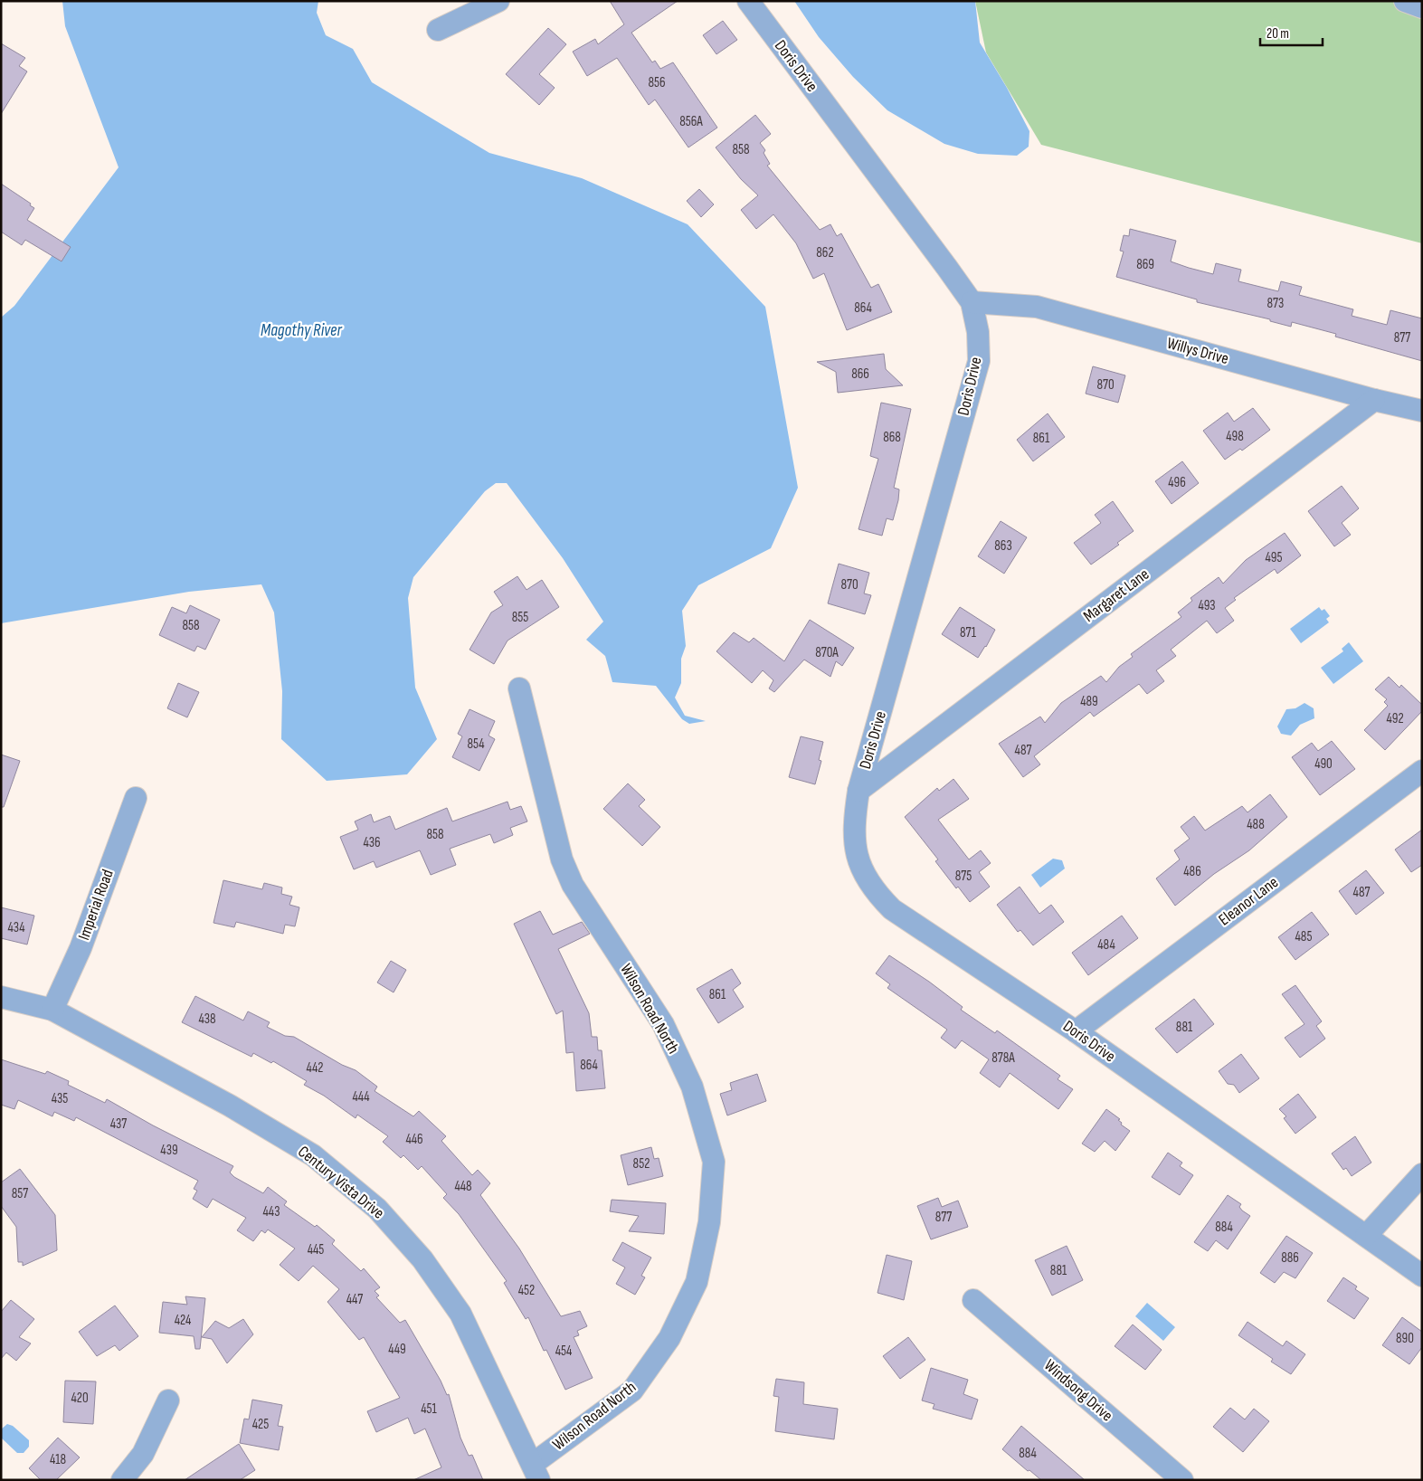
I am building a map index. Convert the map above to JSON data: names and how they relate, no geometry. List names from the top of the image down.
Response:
{
  "streets": {
    "street": [
      "Doris Drive",
      "Willys Drive",
      "Margaret Lane",
      "Eleanor Lane",
      "Imperial Road",
      "Wilson Road North",
      "Century Vista Drive",
      "Windsong Drive"
    ]
  },
  "crossings": [
    ["Doris Drive", "Willys Drive"],
    ["Doris Drive", "Margaret Lane"],
    ["Doris Drive", "Eleanor Lane"],
    ["Willys Drive", "Margaret Lane"],
    ["Imperial Road", "Century Vista Drive"],
    ["Wilson Road North", "Century Vista Drive"]
  ],
  "water": ["Magothy River"],
  "house_numbers": [
    "856",
    "856A",
    "858",
    "862",
    "869",
    "873",
    "864",
    "877",
    "866",
    "870",
    "498",
    "868",
    "861",
    "496",
    "863",
    "495",
    "870",
    "493",
    "855",
    "858",
    "871",
    "870A",
    "489",
    "492",
    "854",
    "487",
    "490",
    "488",
    "858",
    "436",
    "486",
    "875",
    "487",
    "434",
    "485",
    "484",
    "861",
    "438",
    "881",
    "878A",
    "864",
    "442",
    "444",
    "435",
    "437",
    "446",
    "439",
    "852",
    "448",
    "857",
    "443",
    "877",
    "884",
    "445",
    "886",
    "881",
    "452",
    "447",
    "424",
    "890",
    "449",
    "454",
    "420",
    "451",
    "425",
    "884",
    "418"
  ],
  "scale_bar": "20 m"
}
